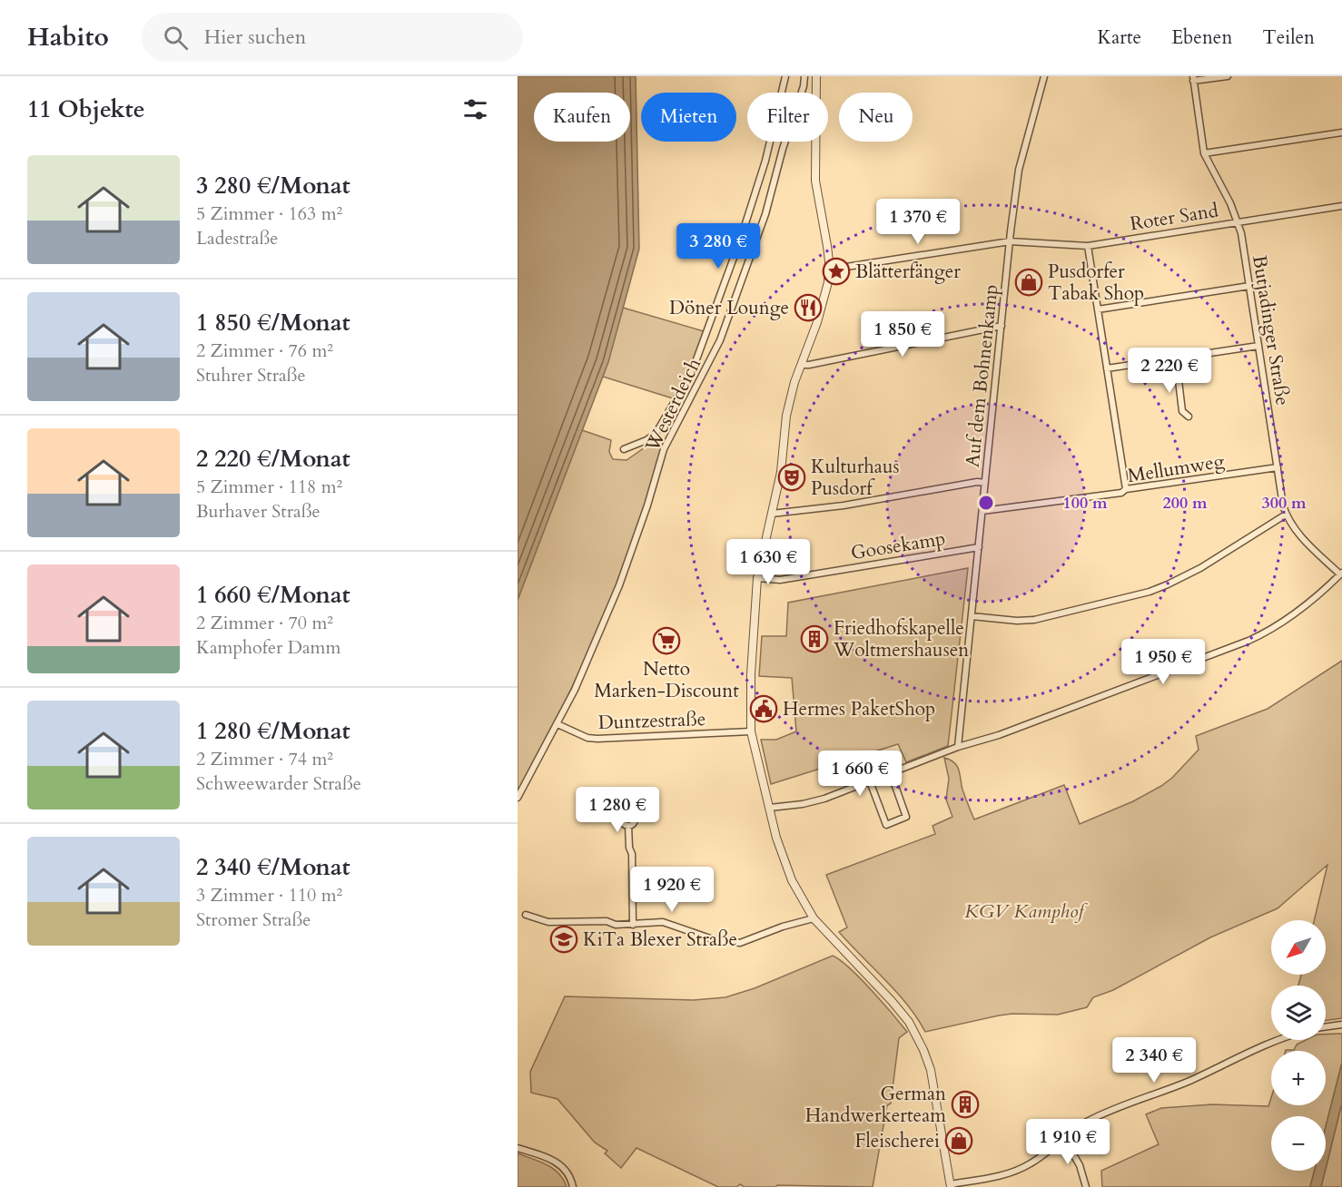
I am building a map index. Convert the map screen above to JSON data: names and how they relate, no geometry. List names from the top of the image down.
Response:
{
  "streets": {
    "street": [
      "Roter Sand",
      "Butjadinger Straße",
      "Auf dem Bohnenkamp",
      "Westerdeich",
      "Mellumweg",
      "Goosekamp",
      "Duntzestraße"
    ]
  },
  "crossings": [
    ["Roter Sand", "Butjadinger Straße"],
    ["Roter Sand", "Auf dem Bohnenkamp"],
    ["Butjadinger Straße", "Mellumweg"],
    ["Auf dem Bohnenkamp", "Mellumweg"],
    ["Auf dem Bohnenkamp", "Goosekamp"],
    ["Westerdeich", "Duntzestraße"]
  ],
  "parks": ["KGV Kamphof"],
  "places": {
    "place": ["Blätterfänger"],
    "shop": ["Pusdorfer Tabak Shop", "Fleischerei"],
    "restaurant": ["Döner Lounge"],
    "theatre": ["Kulturhaus Pusdorf"],
    "building": ["Friedhofskapelle Woltmershausen", "German Handwerkerteam"],
    "supermarket": ["Netto Marken-Discount"],
    "public building": ["Hermes PaketShop"],
    "school or university": ["KiTa Blexer Straße"]
  },
  "north": "bottom left",
  "page": {
    "header": "Habito",
    "search": "Hier suchen",
    "nav": ["Karte", "Ebenen", "Teilen"],
    "heading": "11 Objekte",
    "chip": [
      "Kaufen",
      "Mieten",
      "Filter",
      "Neu"
    ],
    "list": [
      {
        "name": "3 280 €/Monat",
        "note": "5 Zimmer · 163 m² · Ladestraße"
      },
      {
        "name": "1 850 €/Monat",
        "note": "2 Zimmer · 76 m² · Stuhrer Straße"
      },
      {
        "name": "2 220 €/Monat",
        "note": "5 Zimmer · 118 m² · Burhaver Straße"
      },
      {
        "name": "1 660 €/Monat",
        "note": "2 Zimmer · 70 m² · Kamphofer Damm"
      },
      {
        "name": "1 280 €/Monat",
        "note": "2 Zimmer · 74 m² · Schweewarder Straße"
      },
      {
        "name": "2 340 €/Monat",
        "note": "3 Zimmer · 110 m² · Stromer Straße"
      }
    ],
    "price": [
      "1 370 €",
      "3 280 €",
      "1 850 €",
      "2 220 €",
      "1 630 €",
      "1 950 €",
      "1 660 €",
      "1 280 €",
      "1 920 €",
      "2 340 €",
      "1 910 €"
    ],
    "map_buttons": ["+", "−"]
  },
  "rings": ["100 m", "200 m", "300 m"]
}
